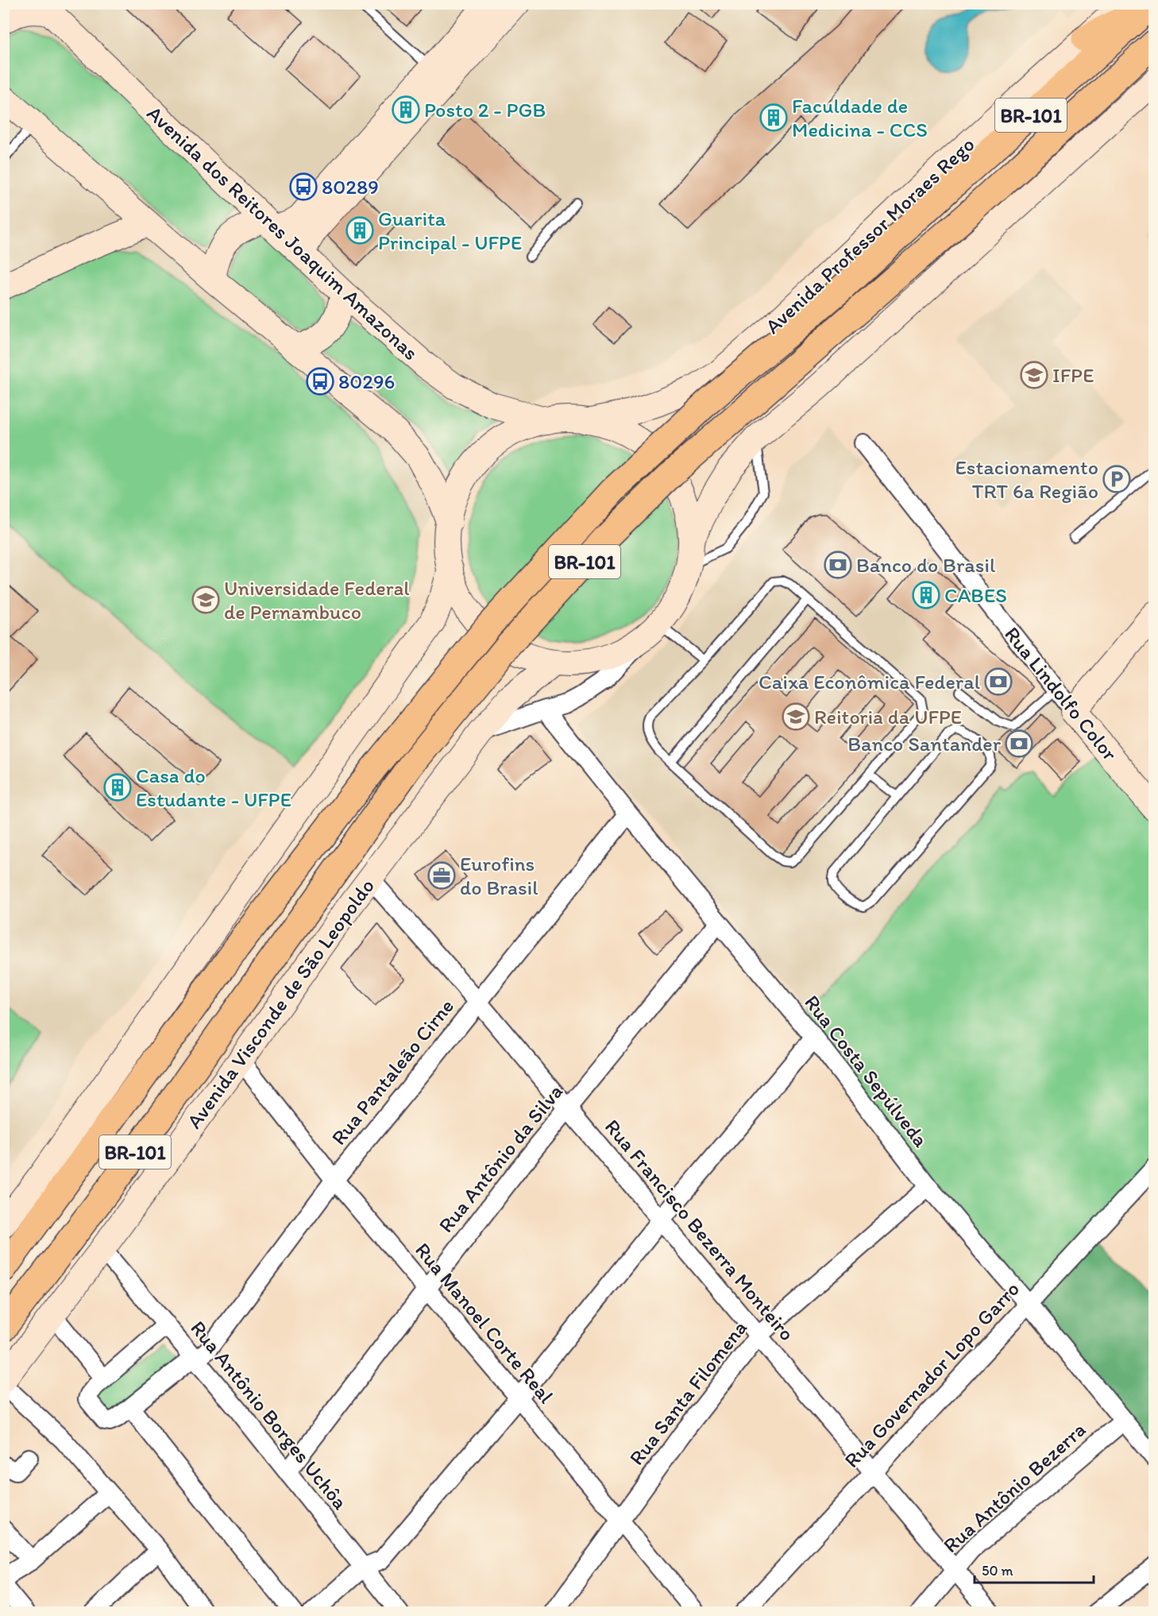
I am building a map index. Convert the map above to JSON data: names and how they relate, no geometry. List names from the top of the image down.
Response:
{
  "streets": {
    "highway": ["BR-101", "Avenida Visconde de São Leopoldo"],
    "main road": ["Avenida dos Reitores Joaquim Amazonas", "Avenida Professor Moraes Rego", "Rua Lindolfo Color"],
    "street": [
      "Rua Costa Sepúlveda",
      "Rua Pantaleão Cirne",
      "Rua Antônio da Silva",
      "Rua Francisco Bezerra Monteiro",
      "Rua Manoel Corte Real",
      "Rua Governador Lopo Garro",
      "Rua Santa Filomena",
      "Rua Antônio Borges Uchôa",
      "Rua Antônio Bezerra"
    ]
  },
  "crossings": [
    ["BR-101", "Avenida Professor Moraes Rego"],
    ["Avenida Visconde de São Leopoldo", "Rua Francisco Bezerra Monteiro"],
    ["Avenida Visconde de São Leopoldo", "Rua Manoel Corte Real"],
    ["Avenida Visconde de São Leopoldo", "Rua Antônio Borges Uchôa"],
    ["Rua Costa Sepúlveda", "Rua Pantaleão Cirne"],
    ["Rua Costa Sepúlveda", "Rua Antônio da Silva"],
    ["Rua Costa Sepúlveda", "Rua Governador Lopo Garro"],
    ["Rua Costa Sepúlveda", "Rua Santa Filomena"],
    ["Rua Costa Sepúlveda", "Rua Antônio Bezerra"],
    ["Rua Pantaleão Cirne", "Rua Francisco Bezerra Monteiro"],
    ["Rua Pantaleão Cirne", "Rua Manoel Corte Real"],
    ["Rua Pantaleão Cirne", "Rua Antônio Borges Uchôa"],
    ["Rua Antônio da Silva", "Rua Francisco Bezerra Monteiro"],
    ["Rua Antônio da Silva", "Rua Manoel Corte Real"],
    ["Rua Antônio da Silva", "Rua Antônio Borges Uchôa"],
    ["Rua Francisco Bezerra Monteiro", "Rua Governador Lopo Garro"],
    ["Rua Francisco Bezerra Monteiro", "Rua Santa Filomena"],
    ["Rua Francisco Bezerra Monteiro", "Rua Antônio Bezerra"],
    ["Rua Manoel Corte Real", "Rua Santa Filomena"]
  ],
  "places": {
    "building": [
      "Posto 2 - PGB",
      "Faculdade de Medicina - CCS",
      "Guarita Principal - UFPE",
      "CABES",
      "Casa do Estudante - UFPE"
    ],
    "bus stop": ["80289", "80296"],
    "school or university": ["IFPE", "Universidade Federal de Pernambuco", "Reitoria da UFPE"],
    "parking": ["Estacionamento TRT 6a Região"],
    "bank": ["Banco do Brasil", "Caixa Econômica Federal", "Banco Santander"],
    "office": ["Eurofins do Brasil"]
  },
  "scale_bar": "50 m"
}
